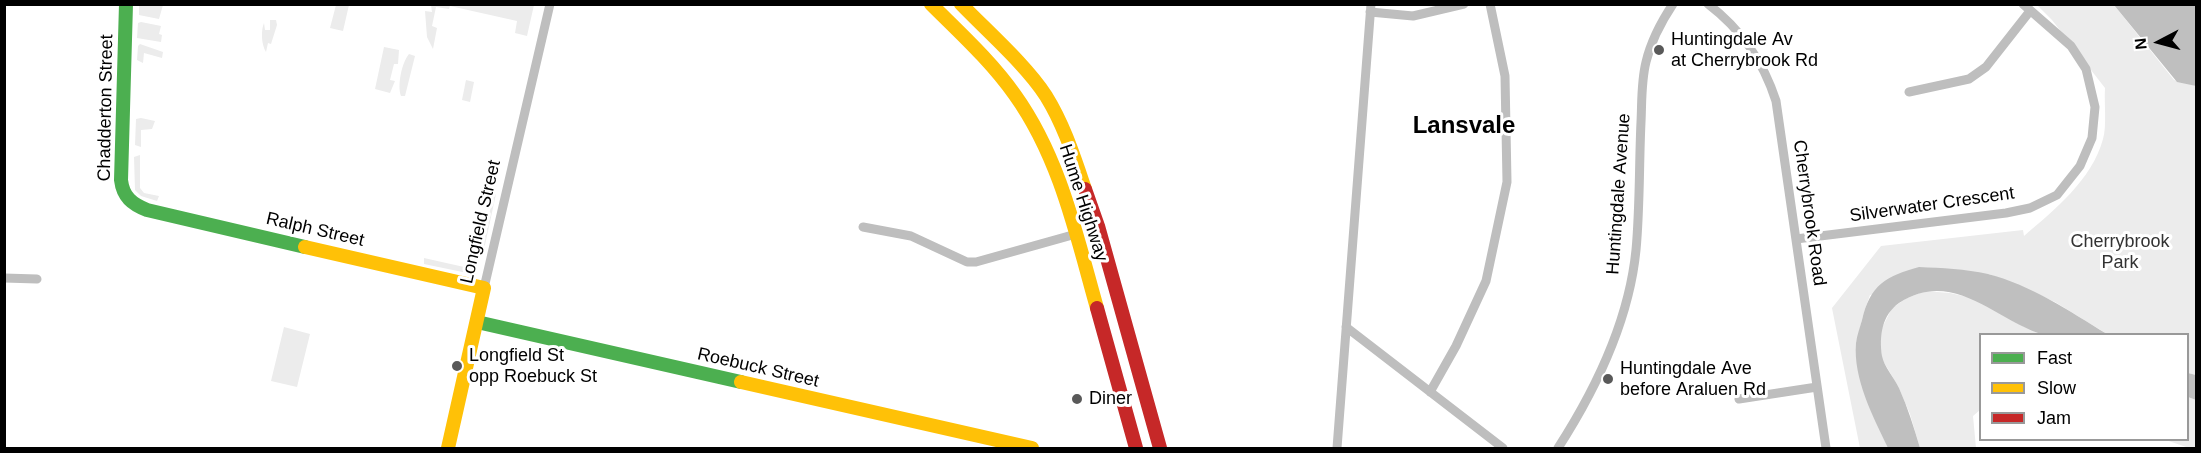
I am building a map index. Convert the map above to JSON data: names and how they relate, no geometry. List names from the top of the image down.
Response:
{
  "streets": {
    "main road": [
      "Chadderton Street",
      "Hume Highway",
      "Longfield Street",
      "Ralph Street",
      "Roebuck Street"
    ],
    "street": ["Huntingdale Avenue", "Silverwater Crescent", "Cherrybrook Road"]
  },
  "crossings": [
    ["Chadderton Street", "Ralph Street"],
    ["Silverwater Crescent", "Cherrybrook Road"],
    ["Longfield Street", "Ralph Street"],
    ["Longfield Street", "Roebuck Street"]
  ],
  "districts": ["Lansvale"],
  "parks": ["Cherrybrook Park"],
  "places": [
    "Huntingdale Av at Cherrybrook Rd",
    "Longfield St opp Roebuck St",
    "Huntingdale Ave before Araluen Rd",
    "Diner"
  ],
  "legend": ["Fast", "Slow", "Jam"],
  "north": "left"
}
